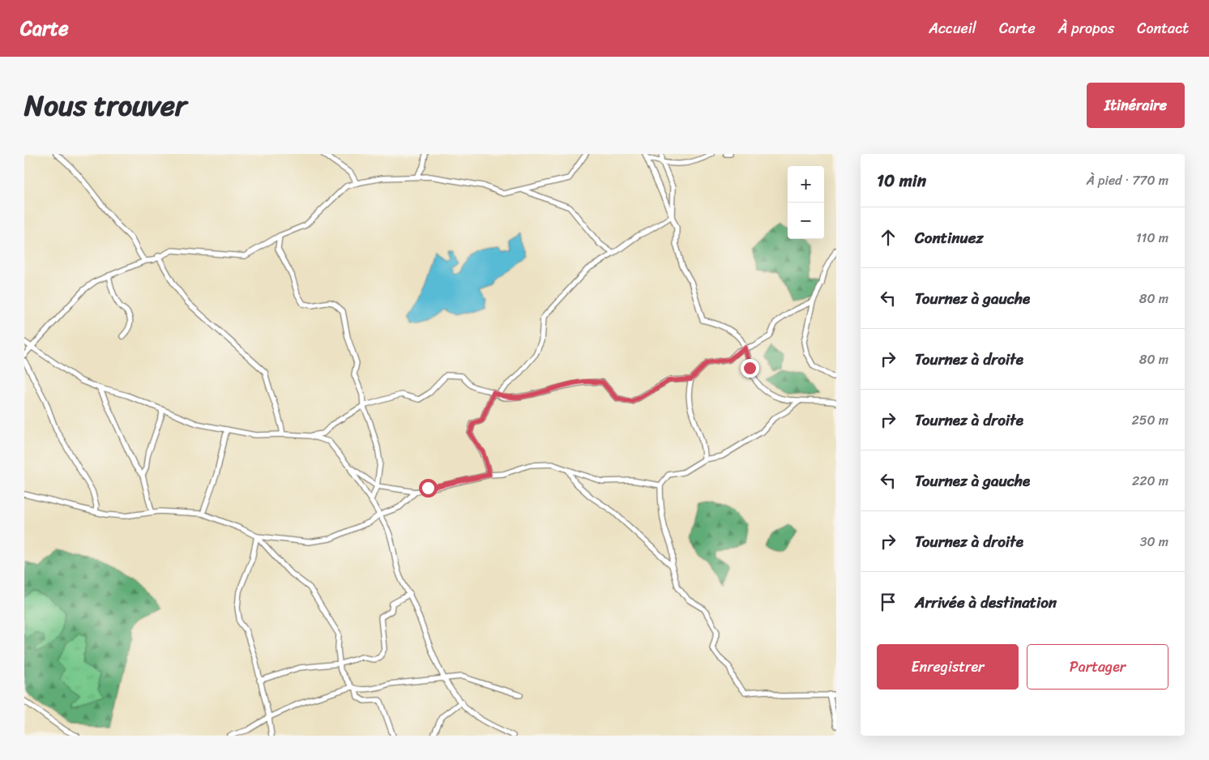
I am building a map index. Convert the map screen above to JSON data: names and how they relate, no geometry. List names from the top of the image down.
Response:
{
  "page": {
    "header": "Carte",
    "nav": [
      "Accueil",
      "Carte",
      "À propos",
      "Contact"
    ],
    "title": "Nous trouver",
    "buttons": [
      "Itinéraire",
      ["Enregistrer", "Partager"]
    ],
    "heading": ["10 min", "À pied · 770 m"],
    "map_buttons": ["+", "−"],
    "list": [
      ["Continuez", "110 m"],
      ["Tournez à gauche", "80 m"],
      ["Tournez à droite", "80 m"],
      ["Tournez à droite", "250 m"],
      ["Tournez à gauche", "220 m"],
      ["Tournez à droite", "30 m"],
      "Arrivée à destination"
    ]
  }
}
